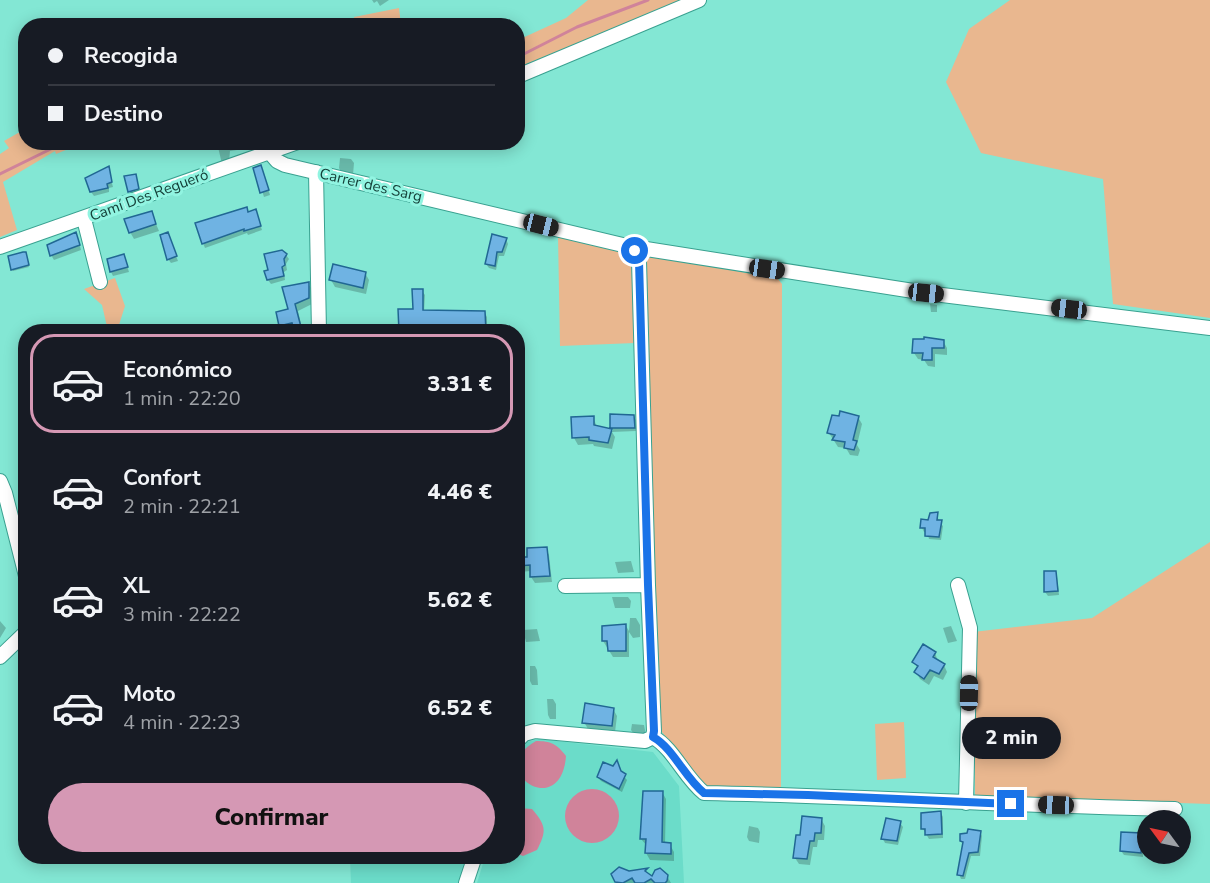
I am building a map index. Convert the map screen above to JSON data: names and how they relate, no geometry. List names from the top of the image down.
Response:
{
  "streets": {
    "street": ["Carrer des Sarg", "Camí Des Regueró"]
  },
  "crossings": [
    ["Carrer des Sarg", "Camí Des Regueró"]
  ],
  "north": "top left",
  "page": {
    "banner": ["Recogida", "Destino"],
    "list": [
      {
        "name": "Económico",
        "note": "1 min · 22:20",
        "value": "3.31 €"
      },
      {
        "name": "Confort",
        "note": "2 min · 22:21",
        "value": "4.46 €"
      },
      {
        "name": "XL",
        "note": "3 min · 22:22",
        "value": "5.62 €"
      },
      {
        "name": "Moto",
        "note": "4 min · 22:23",
        "value": "6.52 €"
      }
    ],
    "bubble": "2 min",
    "buttons": "Confirmar"
  }
}
